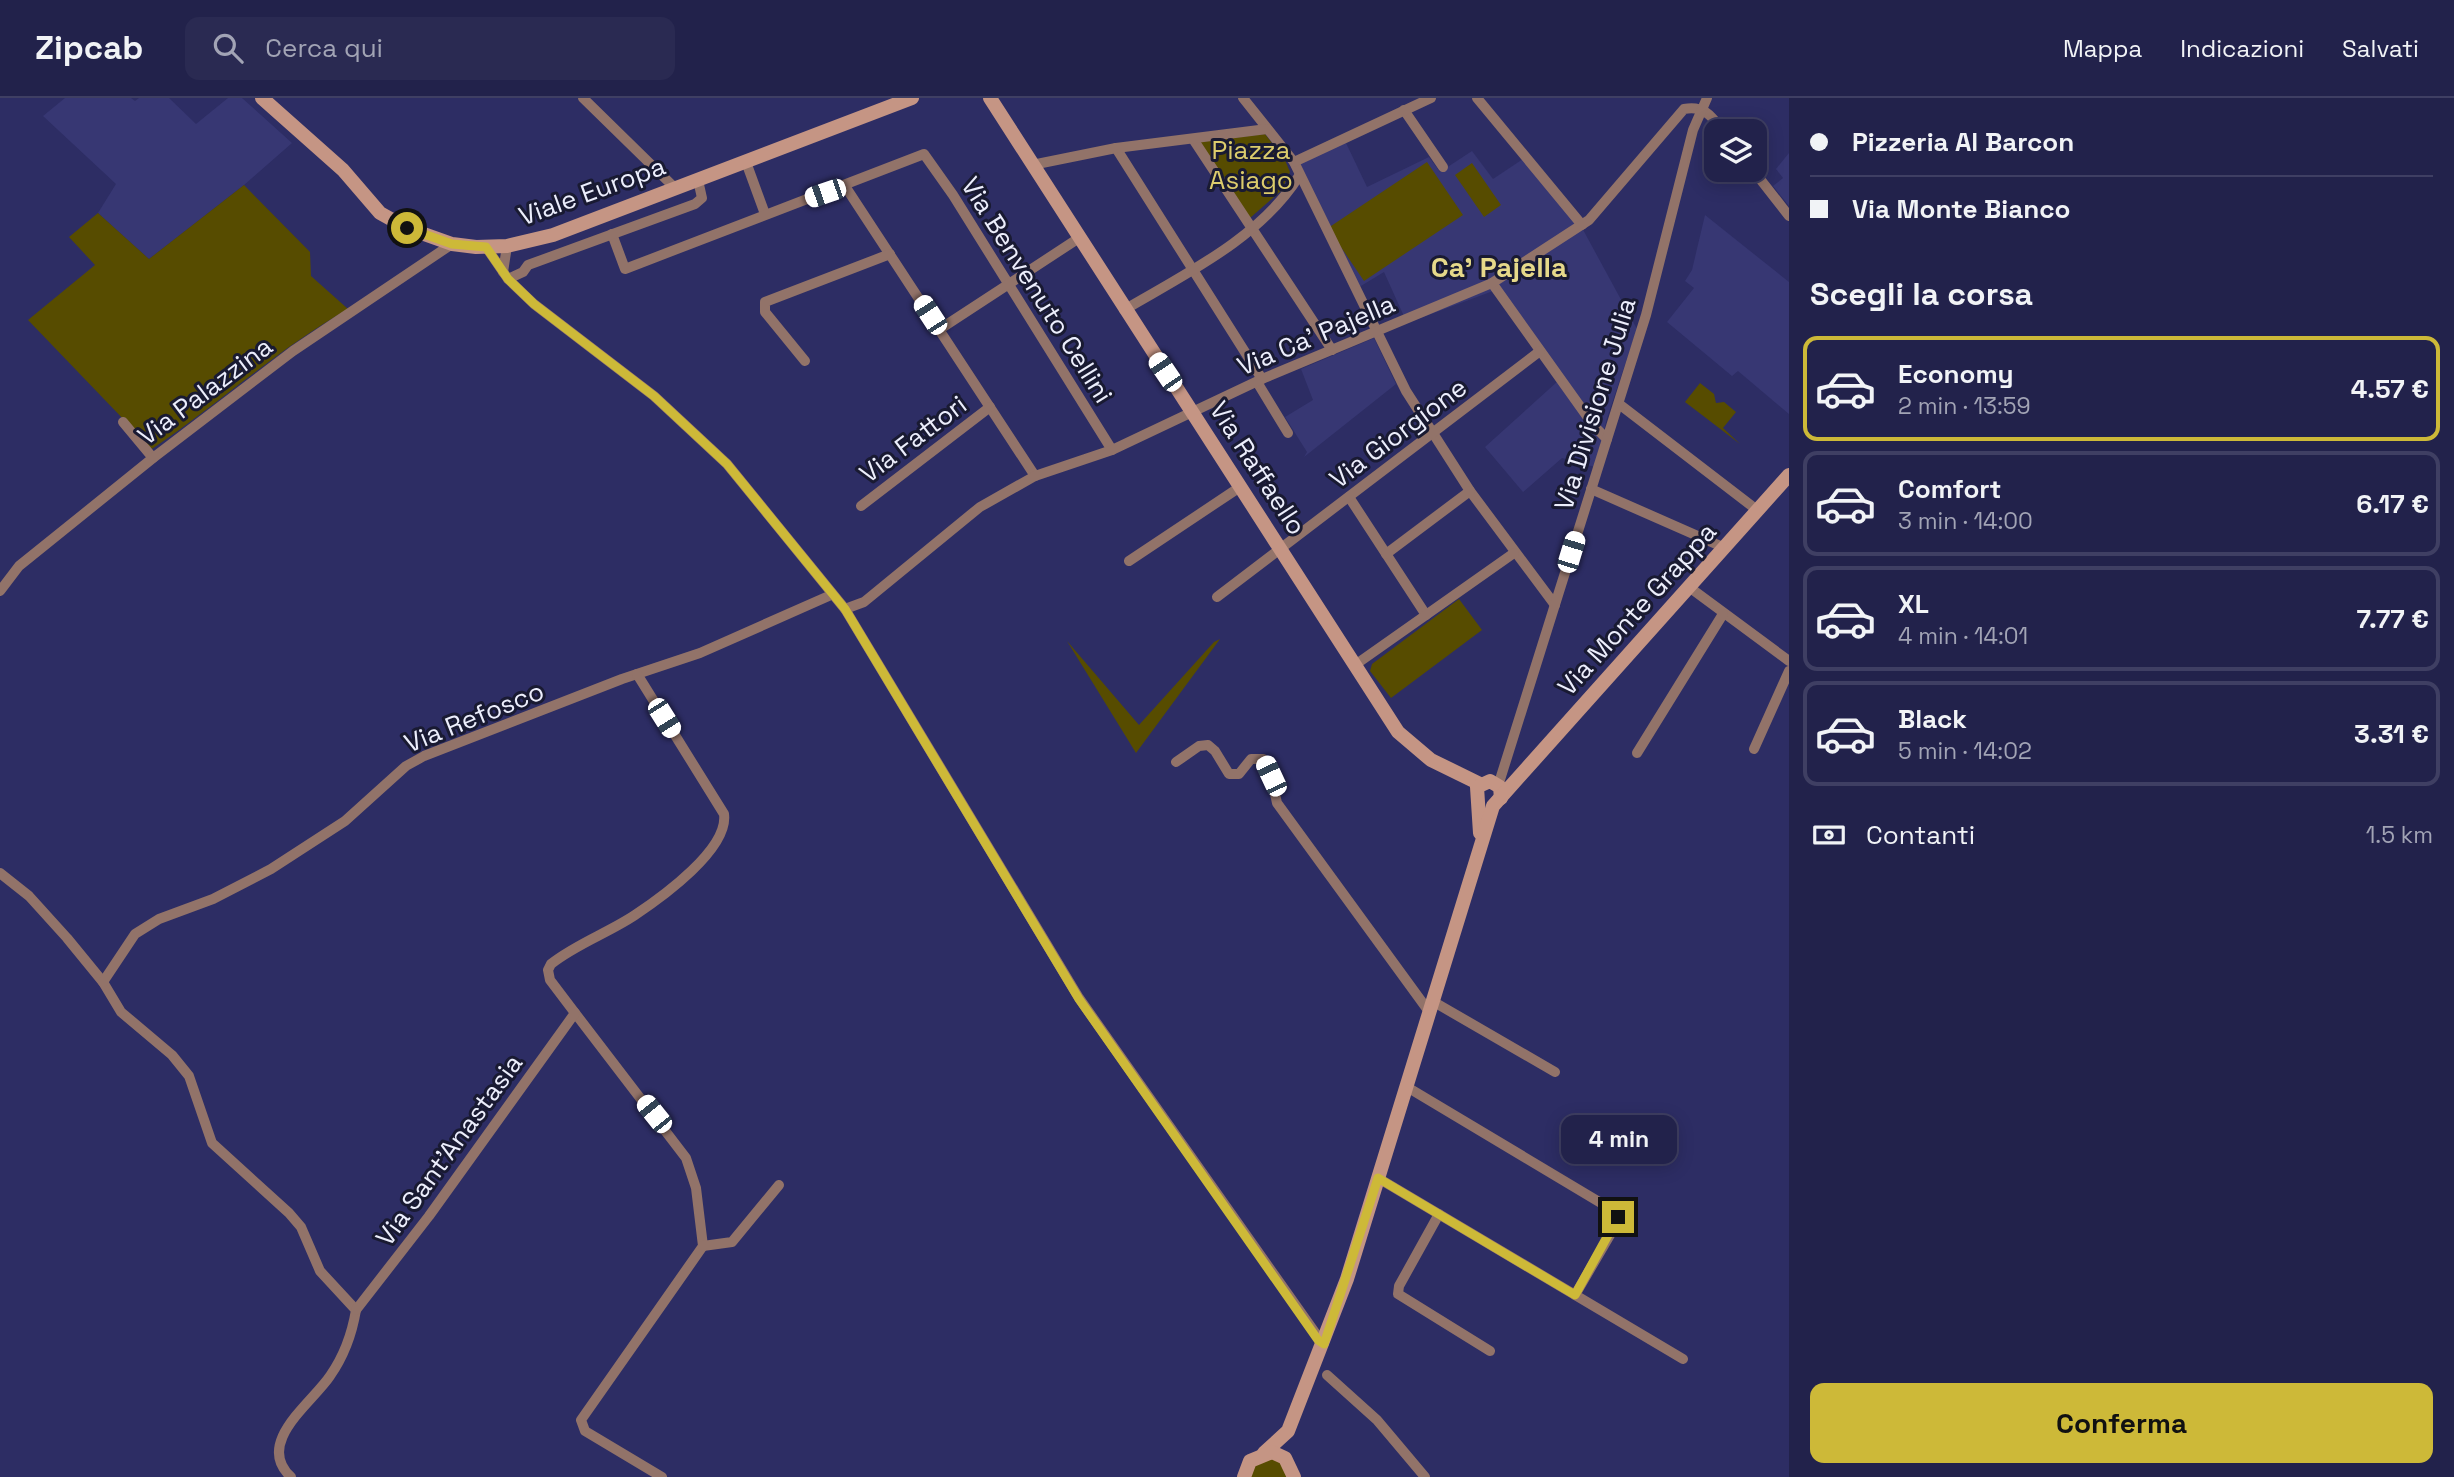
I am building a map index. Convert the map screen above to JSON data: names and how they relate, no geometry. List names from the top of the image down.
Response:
{
  "streets": {
    "main road": ["Viale Europa", "Via Raffaello", "Via Monte Grappa"],
    "street": [
      "Via Benvenuto Cellini",
      "Via Ca' Pajella",
      "Via Palazzina",
      "Via Divisione Julia",
      "Via Giorgione",
      "Via Fattori",
      "Via Refosco",
      "Via Sant'Anastasia"
    ]
  },
  "crossings": [
    ["Viale Europa", "Via Palazzina"],
    ["Via Benvenuto Cellini", "Via Ca' Pajella"],
    ["Via Ca' Pajella", "Via Divisione Julia"],
    ["Via Ca' Pajella", "Via Raffaello"],
    ["Via Divisione Julia", "Via Raffaello"],
    ["Via Divisione Julia", "Via Monte Grappa"],
    ["Via Giorgione", "Via Raffaello"],
    ["Via Raffaello", "Via Monte Grappa"]
  ],
  "districts": ["Ca' Pajella"],
  "parks": ["Piazza Asiago"],
  "page": {
    "header": "Zipcab",
    "search": "Cerca qui",
    "nav": ["Mappa", "Indicazioni", "Salvati"],
    "banner": ["Pizzeria Al Barcon", "Via Monte Bianco"],
    "heading": "Scegli la corsa",
    "list": [
      {
        "name": "Economy",
        "note": "2 min · 13:59",
        "value": "4.57 €"
      },
      {
        "name": "Comfort",
        "note": "3 min · 14:00",
        "value": "6.17 €"
      },
      {
        "name": "XL",
        "note": "4 min · 14:01",
        "value": "7.77 €"
      },
      {
        "name": "Black",
        "note": "5 min · 14:02",
        "value": "3.31 €"
      }
    ],
    "pay": ["Contanti", "1.5 km"],
    "bubble": "4 min",
    "buttons": "Conferma"
  }
}
